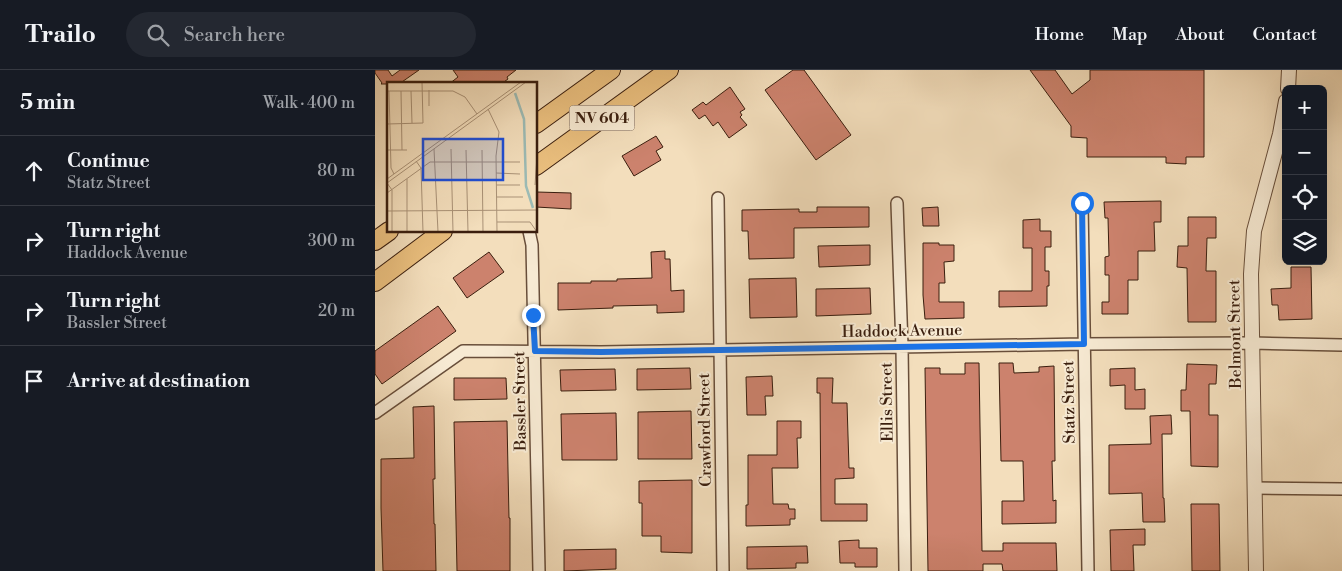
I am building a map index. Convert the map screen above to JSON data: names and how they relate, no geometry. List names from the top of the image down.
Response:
{
  "streets": {
    "main road": ["NV 604"],
    "street": [
      "Haddock Avenue",
      "Belmont Street",
      "Bassler Street",
      "Ellis Street",
      "Statz Street",
      "Crawford Street"
    ]
  },
  "crossings": [
    ["Haddock Avenue", "Belmont Street"],
    ["Haddock Avenue", "Bassler Street"],
    ["Haddock Avenue", "Ellis Street"],
    ["Haddock Avenue", "Statz Street"],
    ["Haddock Avenue", "Crawford Street"]
  ],
  "page": {
    "header": "Trailo",
    "search": "Search here",
    "nav": [
      "Home",
      "Map",
      "About",
      "Contact"
    ],
    "heading": ["5 min", "Walk · 400 m"],
    "map_buttons": ["+", "−"],
    "list": [
      ["Continue", "Statz Street", "80 m"],
      ["Turn right", "Haddock Avenue", "300 m"],
      ["Turn right", "Bassler Street", "20 m"],
      "Arrive at destination"
    ]
  }
}
